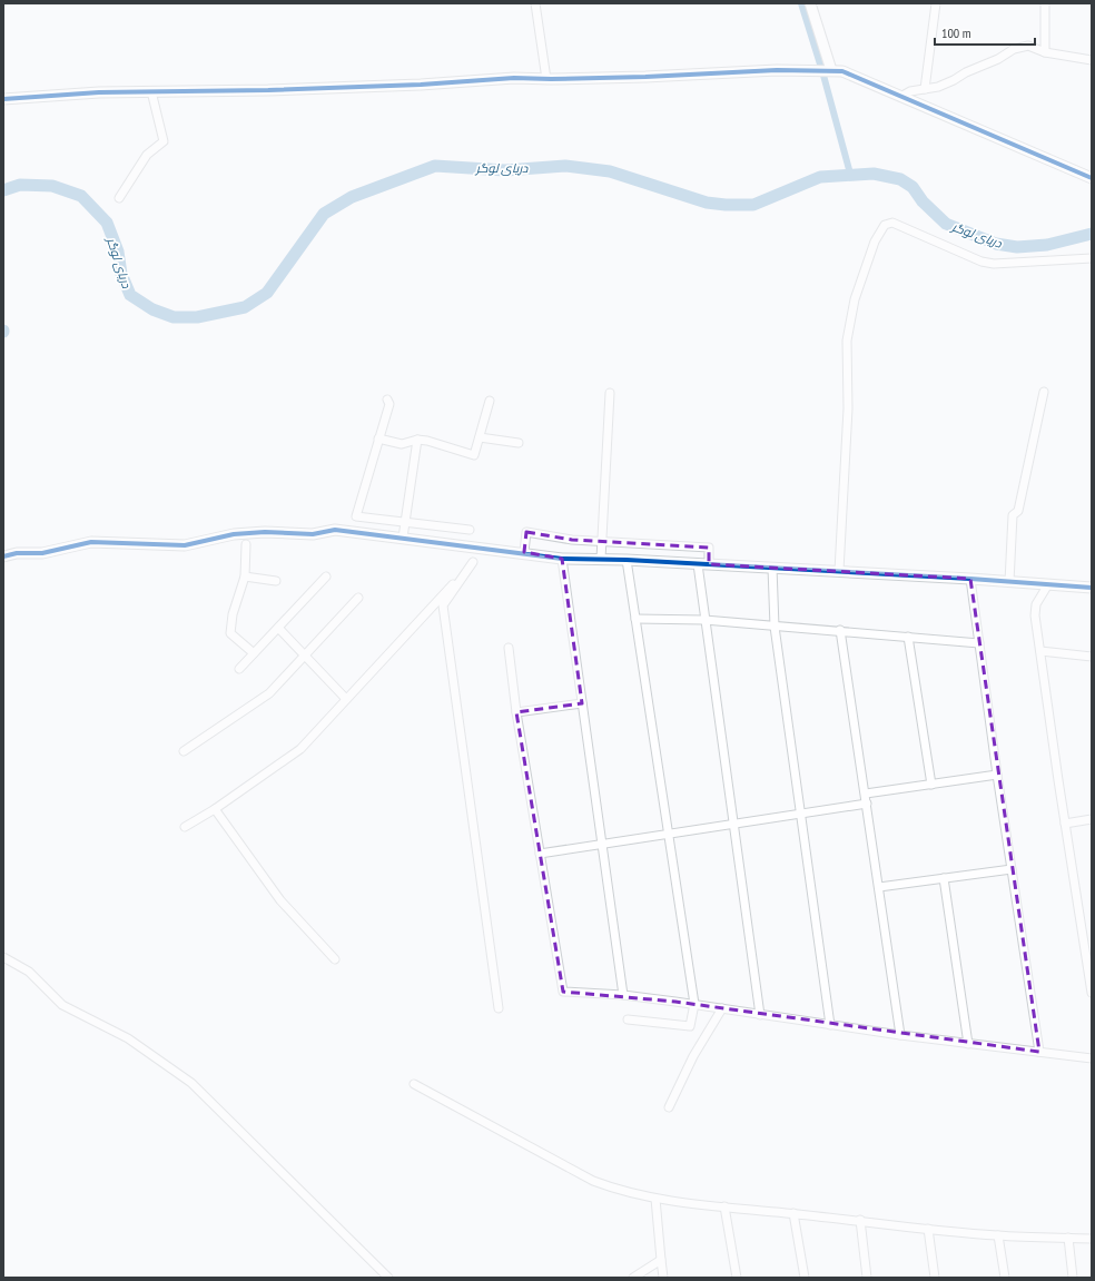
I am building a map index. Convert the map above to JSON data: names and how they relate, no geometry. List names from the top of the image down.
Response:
{
  "water": ["دریای لوگر"],
  "scale_bar": "100 m"
}
